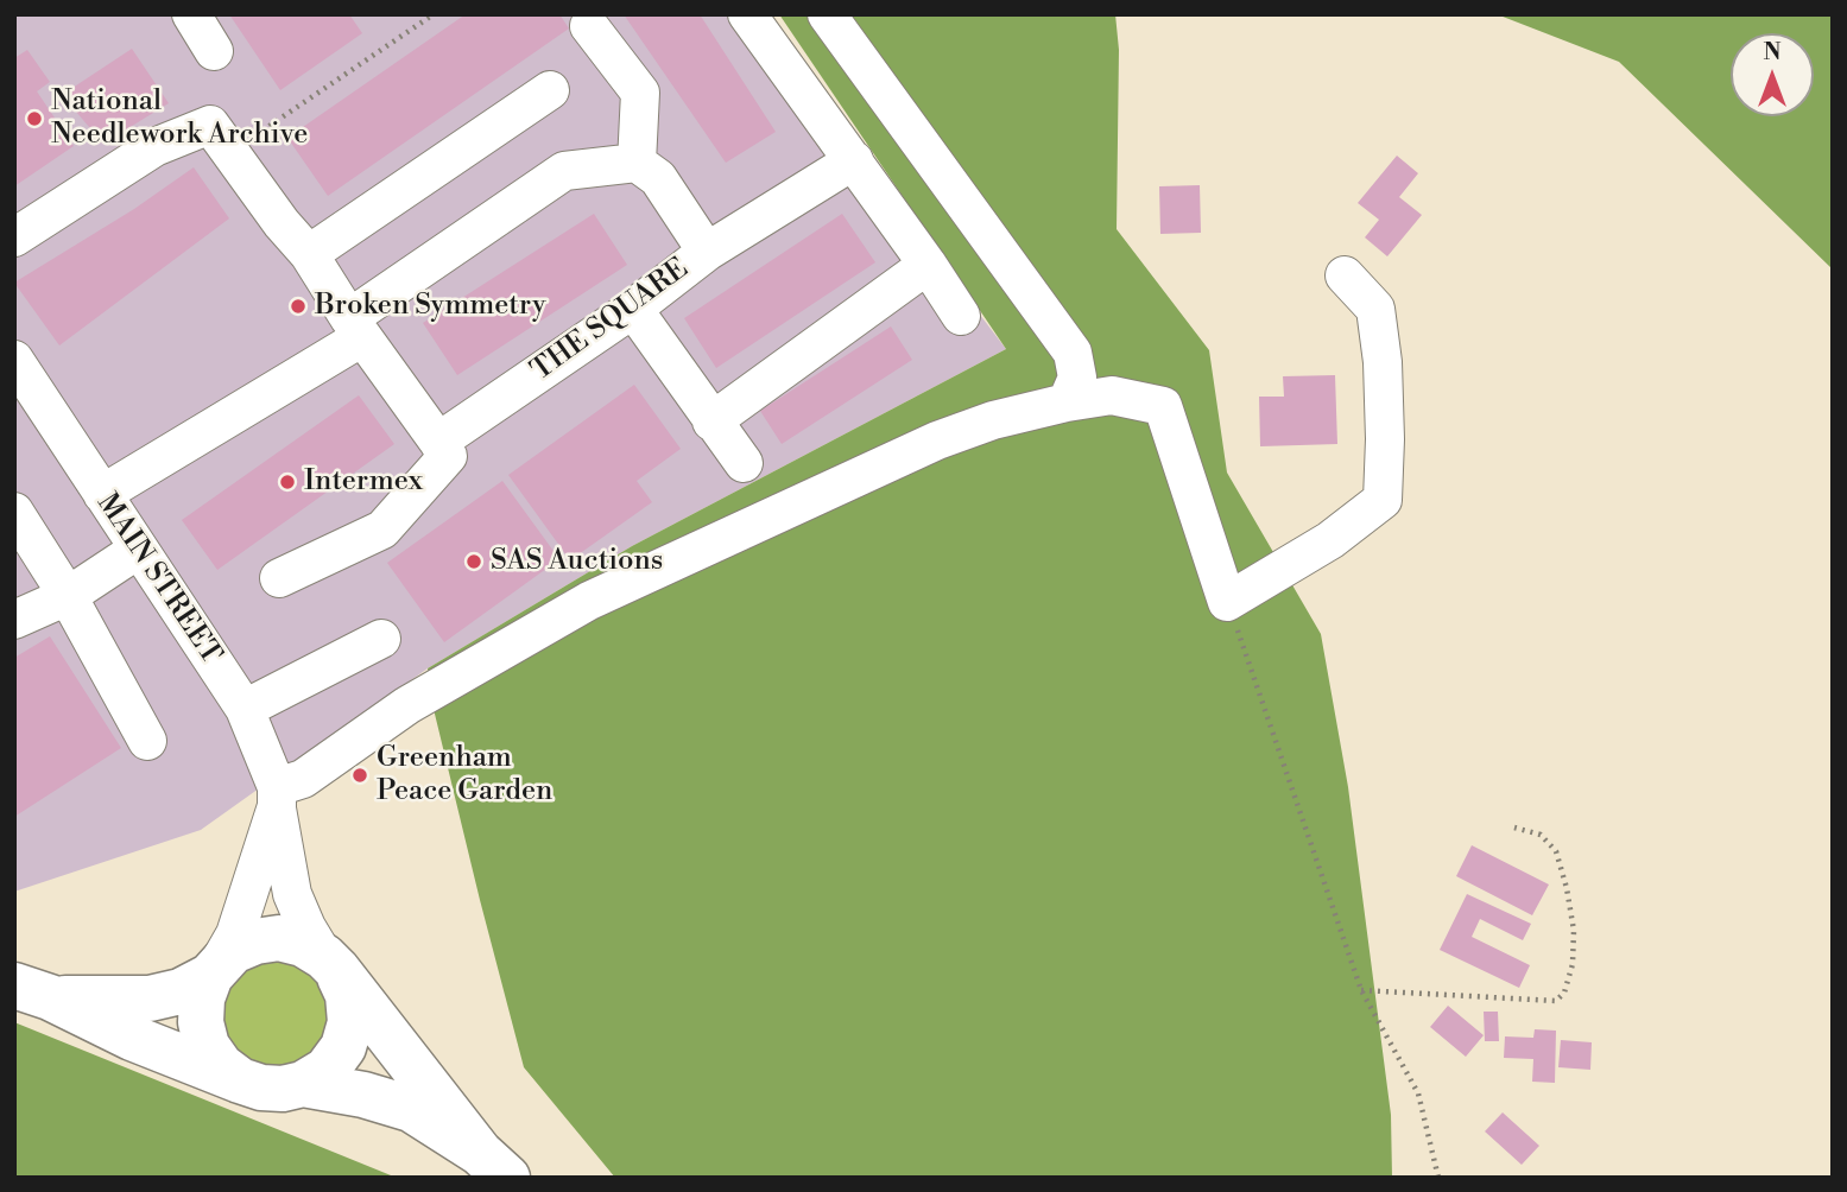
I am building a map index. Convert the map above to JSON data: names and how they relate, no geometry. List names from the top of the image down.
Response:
{
  "streets": {
    "street": ["THE SQUARE", "MAIN STREET"]
  },
  "places": [
    "National Needlework Archive",
    "Broken Symmetry",
    "Intermex",
    "SAS Auctions",
    "Greenham Peace Garden"
  ],
  "north": "top"
}
